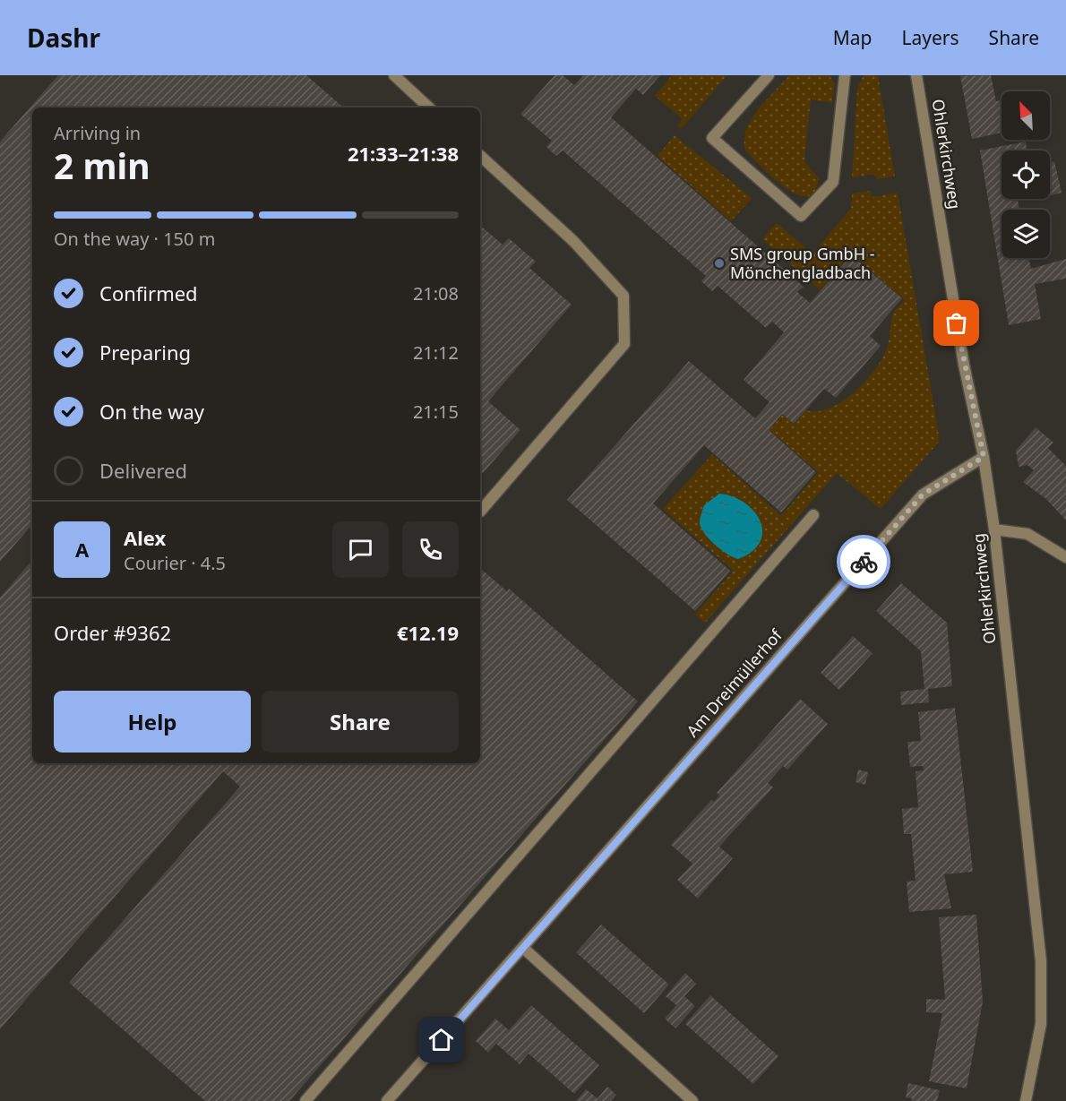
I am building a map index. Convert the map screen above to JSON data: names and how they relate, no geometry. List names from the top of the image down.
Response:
{
  "streets": {
    "street": ["Ohlerkirchweg", "Am Dreimüllerhof"]
  },
  "crossings": [
    ["Ohlerkirchweg", "Am Dreimüllerhof"]
  ],
  "places": ["SMS group GmbH - Mönchengladbach"],
  "north": "top left",
  "page": {
    "header": "Dashr",
    "nav": ["Map", "Layers", "Share"],
    "heading": ["2 min", "Arriving in", "21:33–21:38"],
    "panel": [
      "Alex",
      "Courier · 4.5",
      "Order #9362",
      "€12.19"
    ],
    "bar": "On the way · 150 m",
    "list": [
      ["Confirmed", "21:08"],
      ["Preparing", "21:12"],
      ["On the way", "21:15"],
      "Delivered"
    ],
    "round": "A",
    "buttons": ["Help", "Share"]
  }
}
